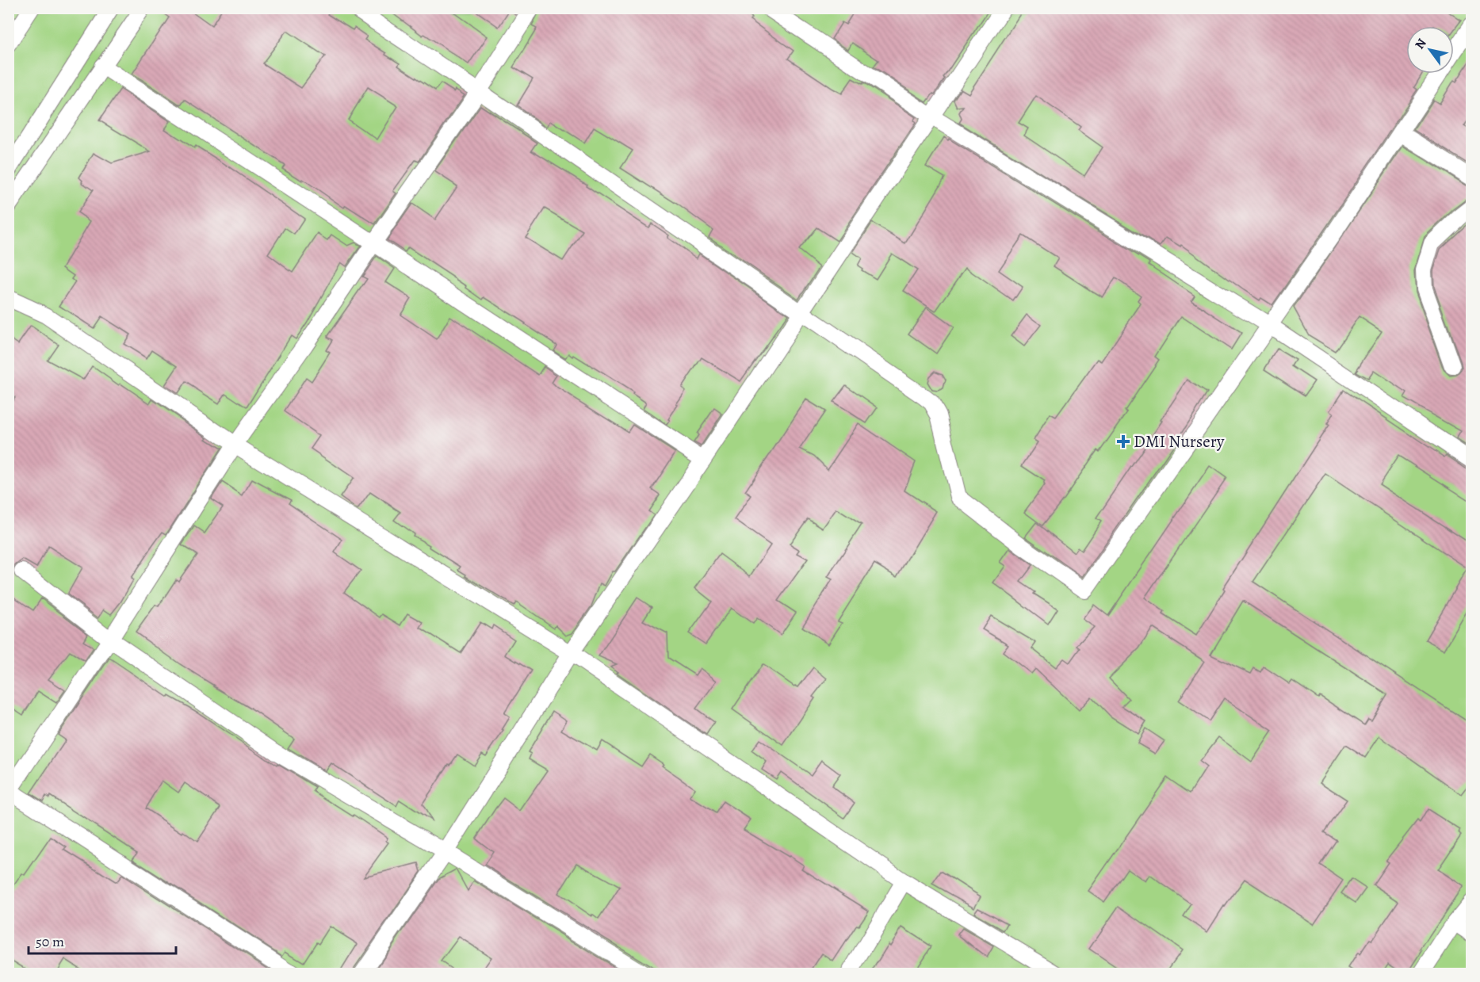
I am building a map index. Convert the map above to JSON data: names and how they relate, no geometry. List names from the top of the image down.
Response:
{
  "places": {
    "health": ["DMI Nursery"]
  },
  "scale_bar": "50 m",
  "north": "top left"
}
